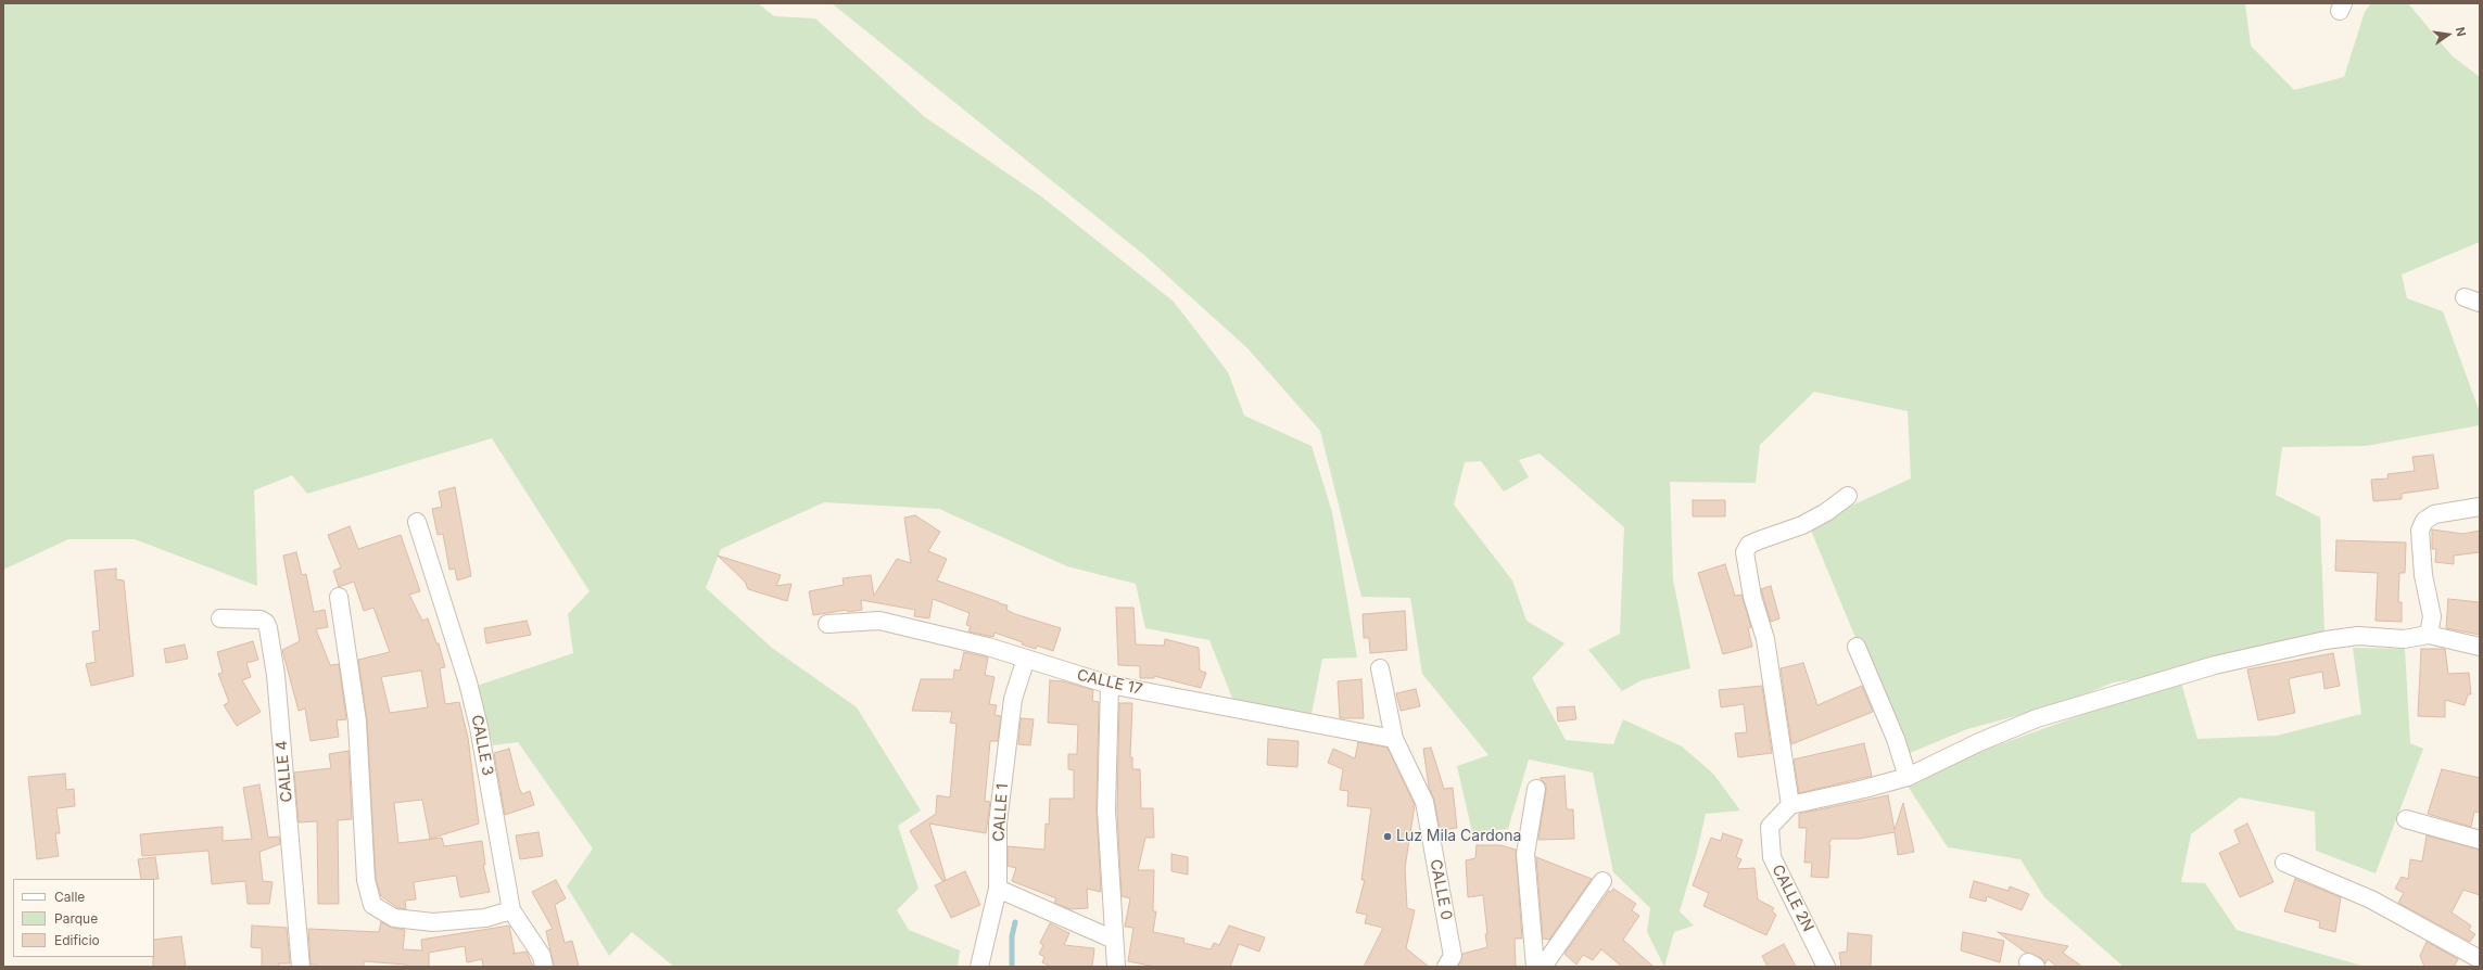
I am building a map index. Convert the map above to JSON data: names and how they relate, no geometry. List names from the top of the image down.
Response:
{
  "streets": {
    "street": [
      "CALLE 17",
      "CALLE 3",
      "CALLE 4",
      "CALLE 1",
      "CALLE 0",
      "CALLE 2N"
    ]
  },
  "crossings": [
    ["CALLE 17", "CALLE 1"],
    ["CALLE 17", "CALLE 0"]
  ],
  "places": ["Luz Mila Cardona"],
  "legend": ["Calle", "Parque", "Edificio"],
  "north": "right"
}
